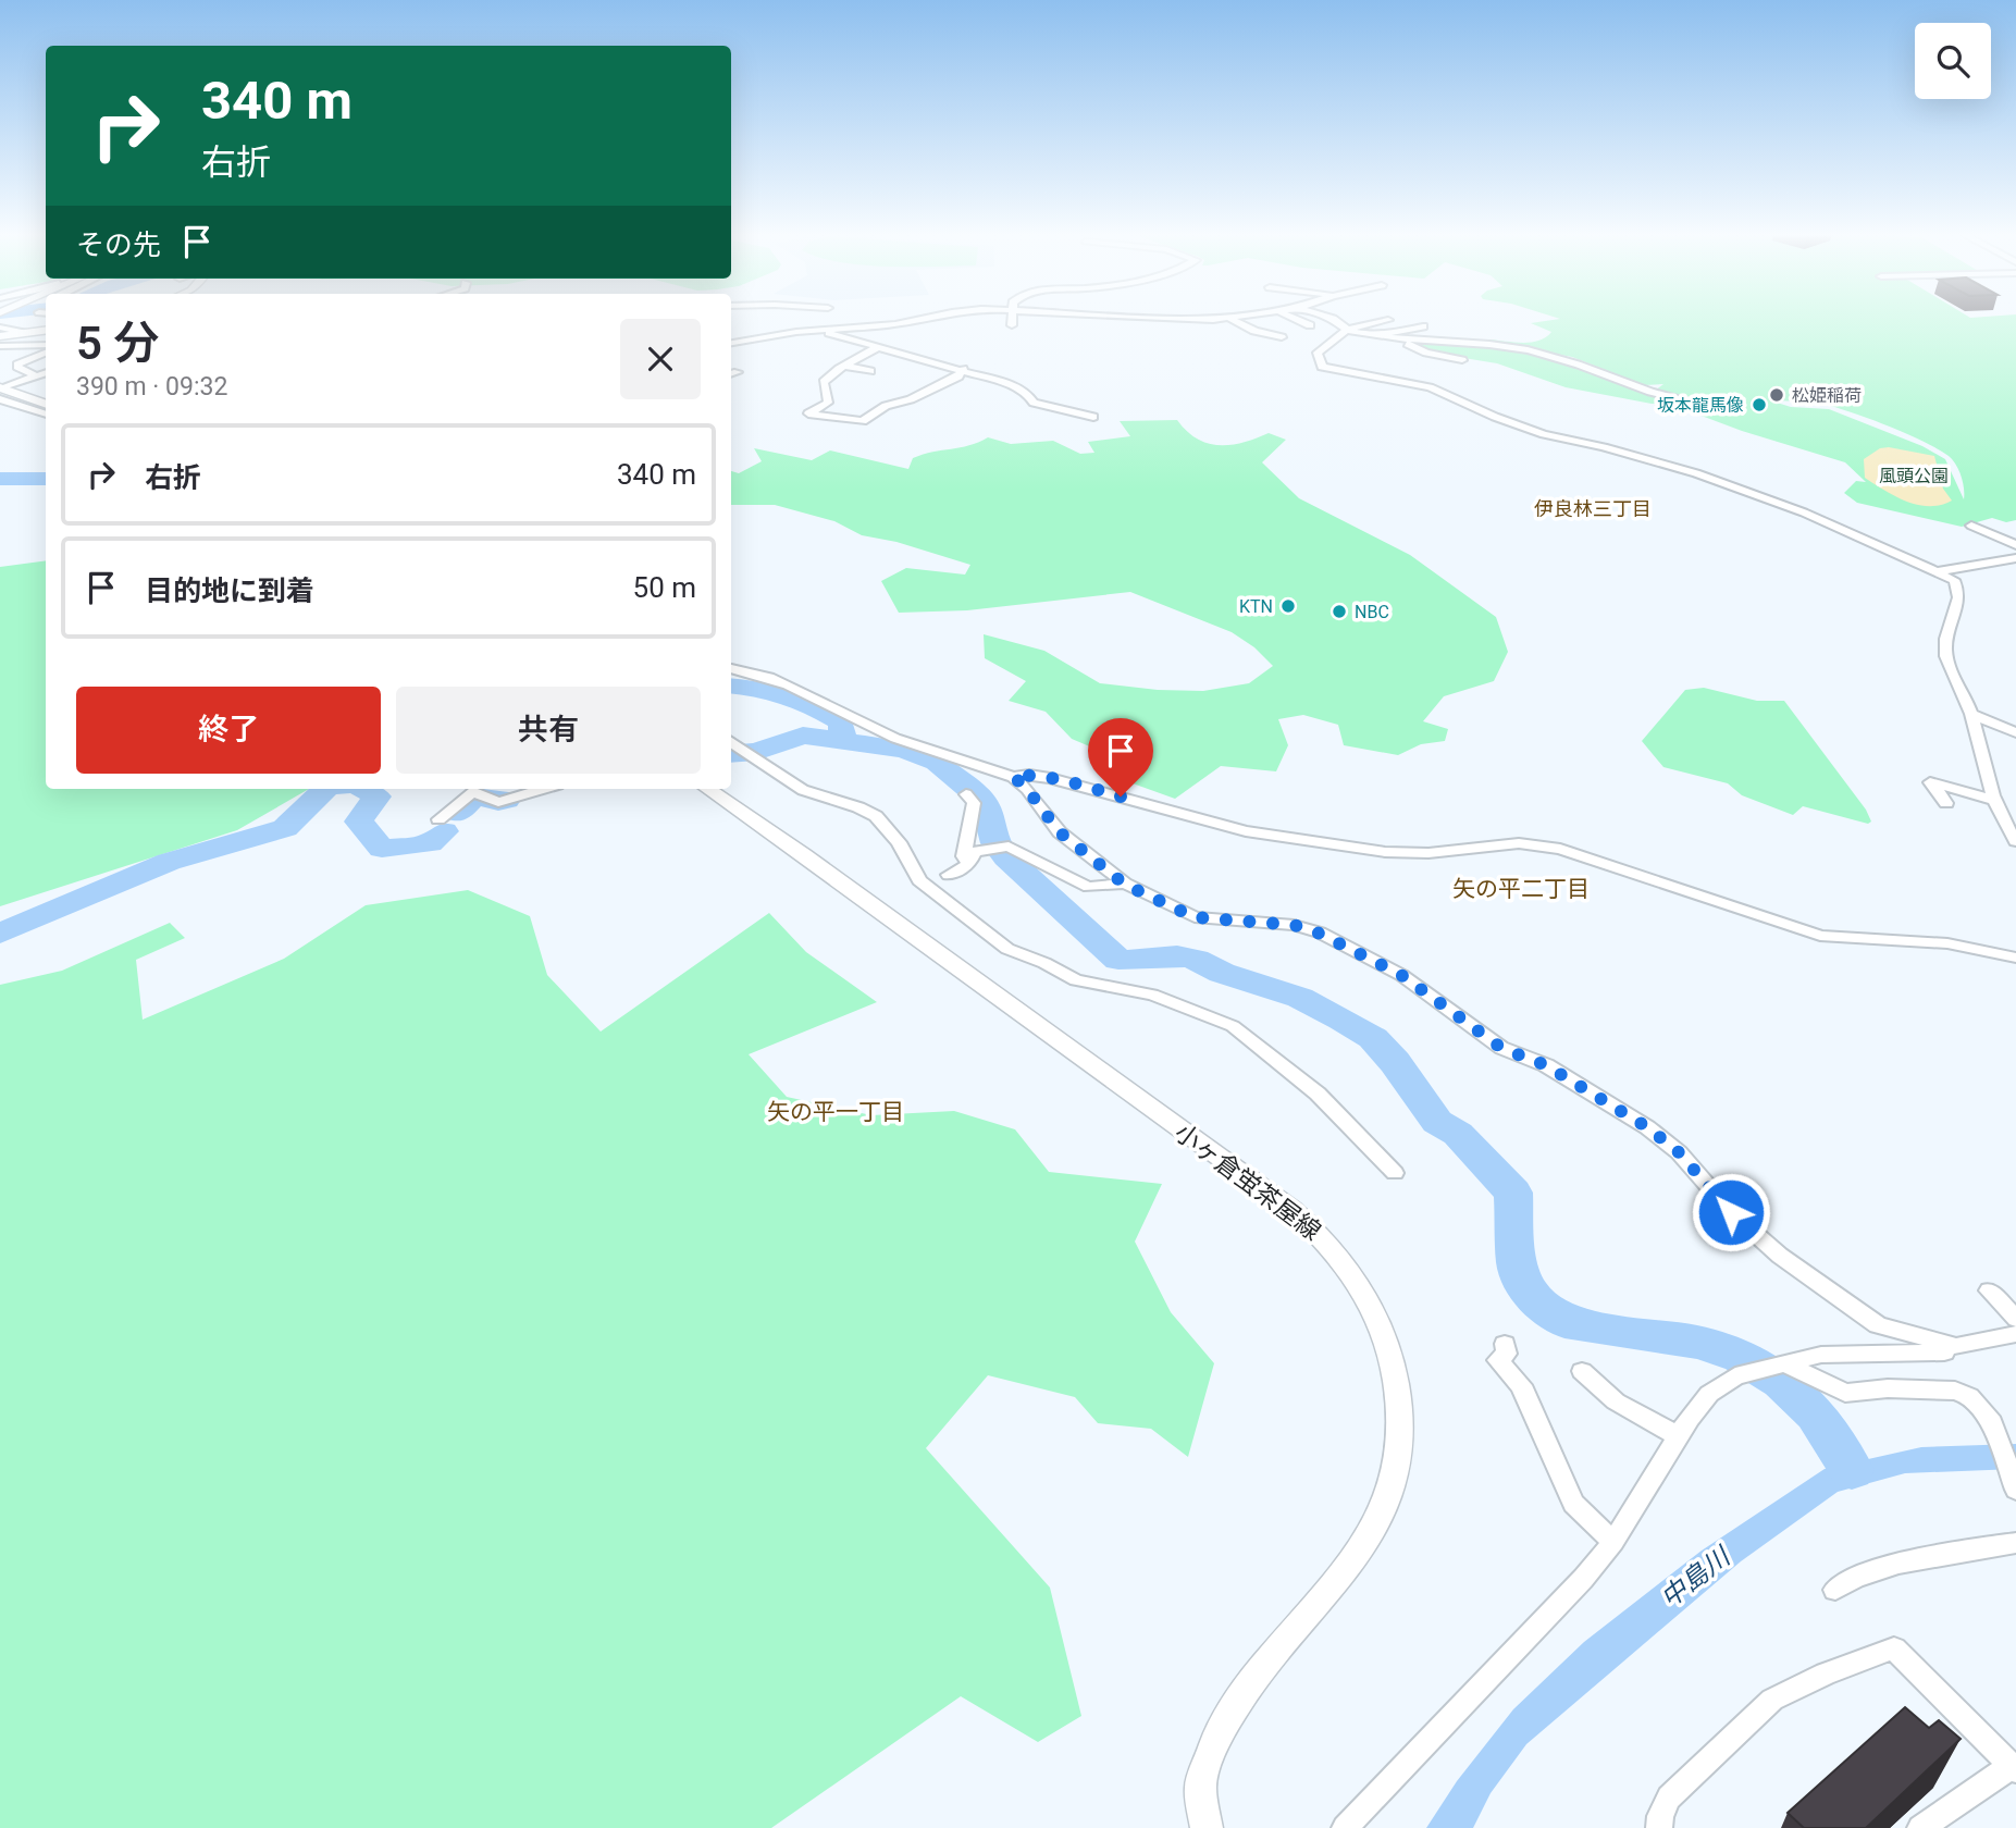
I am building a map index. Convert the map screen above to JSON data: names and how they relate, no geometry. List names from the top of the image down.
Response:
{
  "streets": {
    "street": ["小ヶ倉蛍茶屋線"]
  },
  "districts": ["伊良林三丁目", "矢の平二丁目", "矢の平一丁目"],
  "water": ["中島川"],
  "parks": ["風頭公園"],
  "places": [
    "松姫稲荷",
    "坂本龍馬像",
    "KTN",
    "NBC"
  ],
  "page": {
    "turn": ["340 m", "右折"],
    "then": "その先",
    "heading": ["5 分", "390 m · 09:32"],
    "list": [
      {
        "name": "右折",
        "value": "340 m"
      },
      {
        "name": "目的地に到着",
        "value": "50 m"
      }
    ],
    "buttons": ["終了", "共有"]
  }
}
